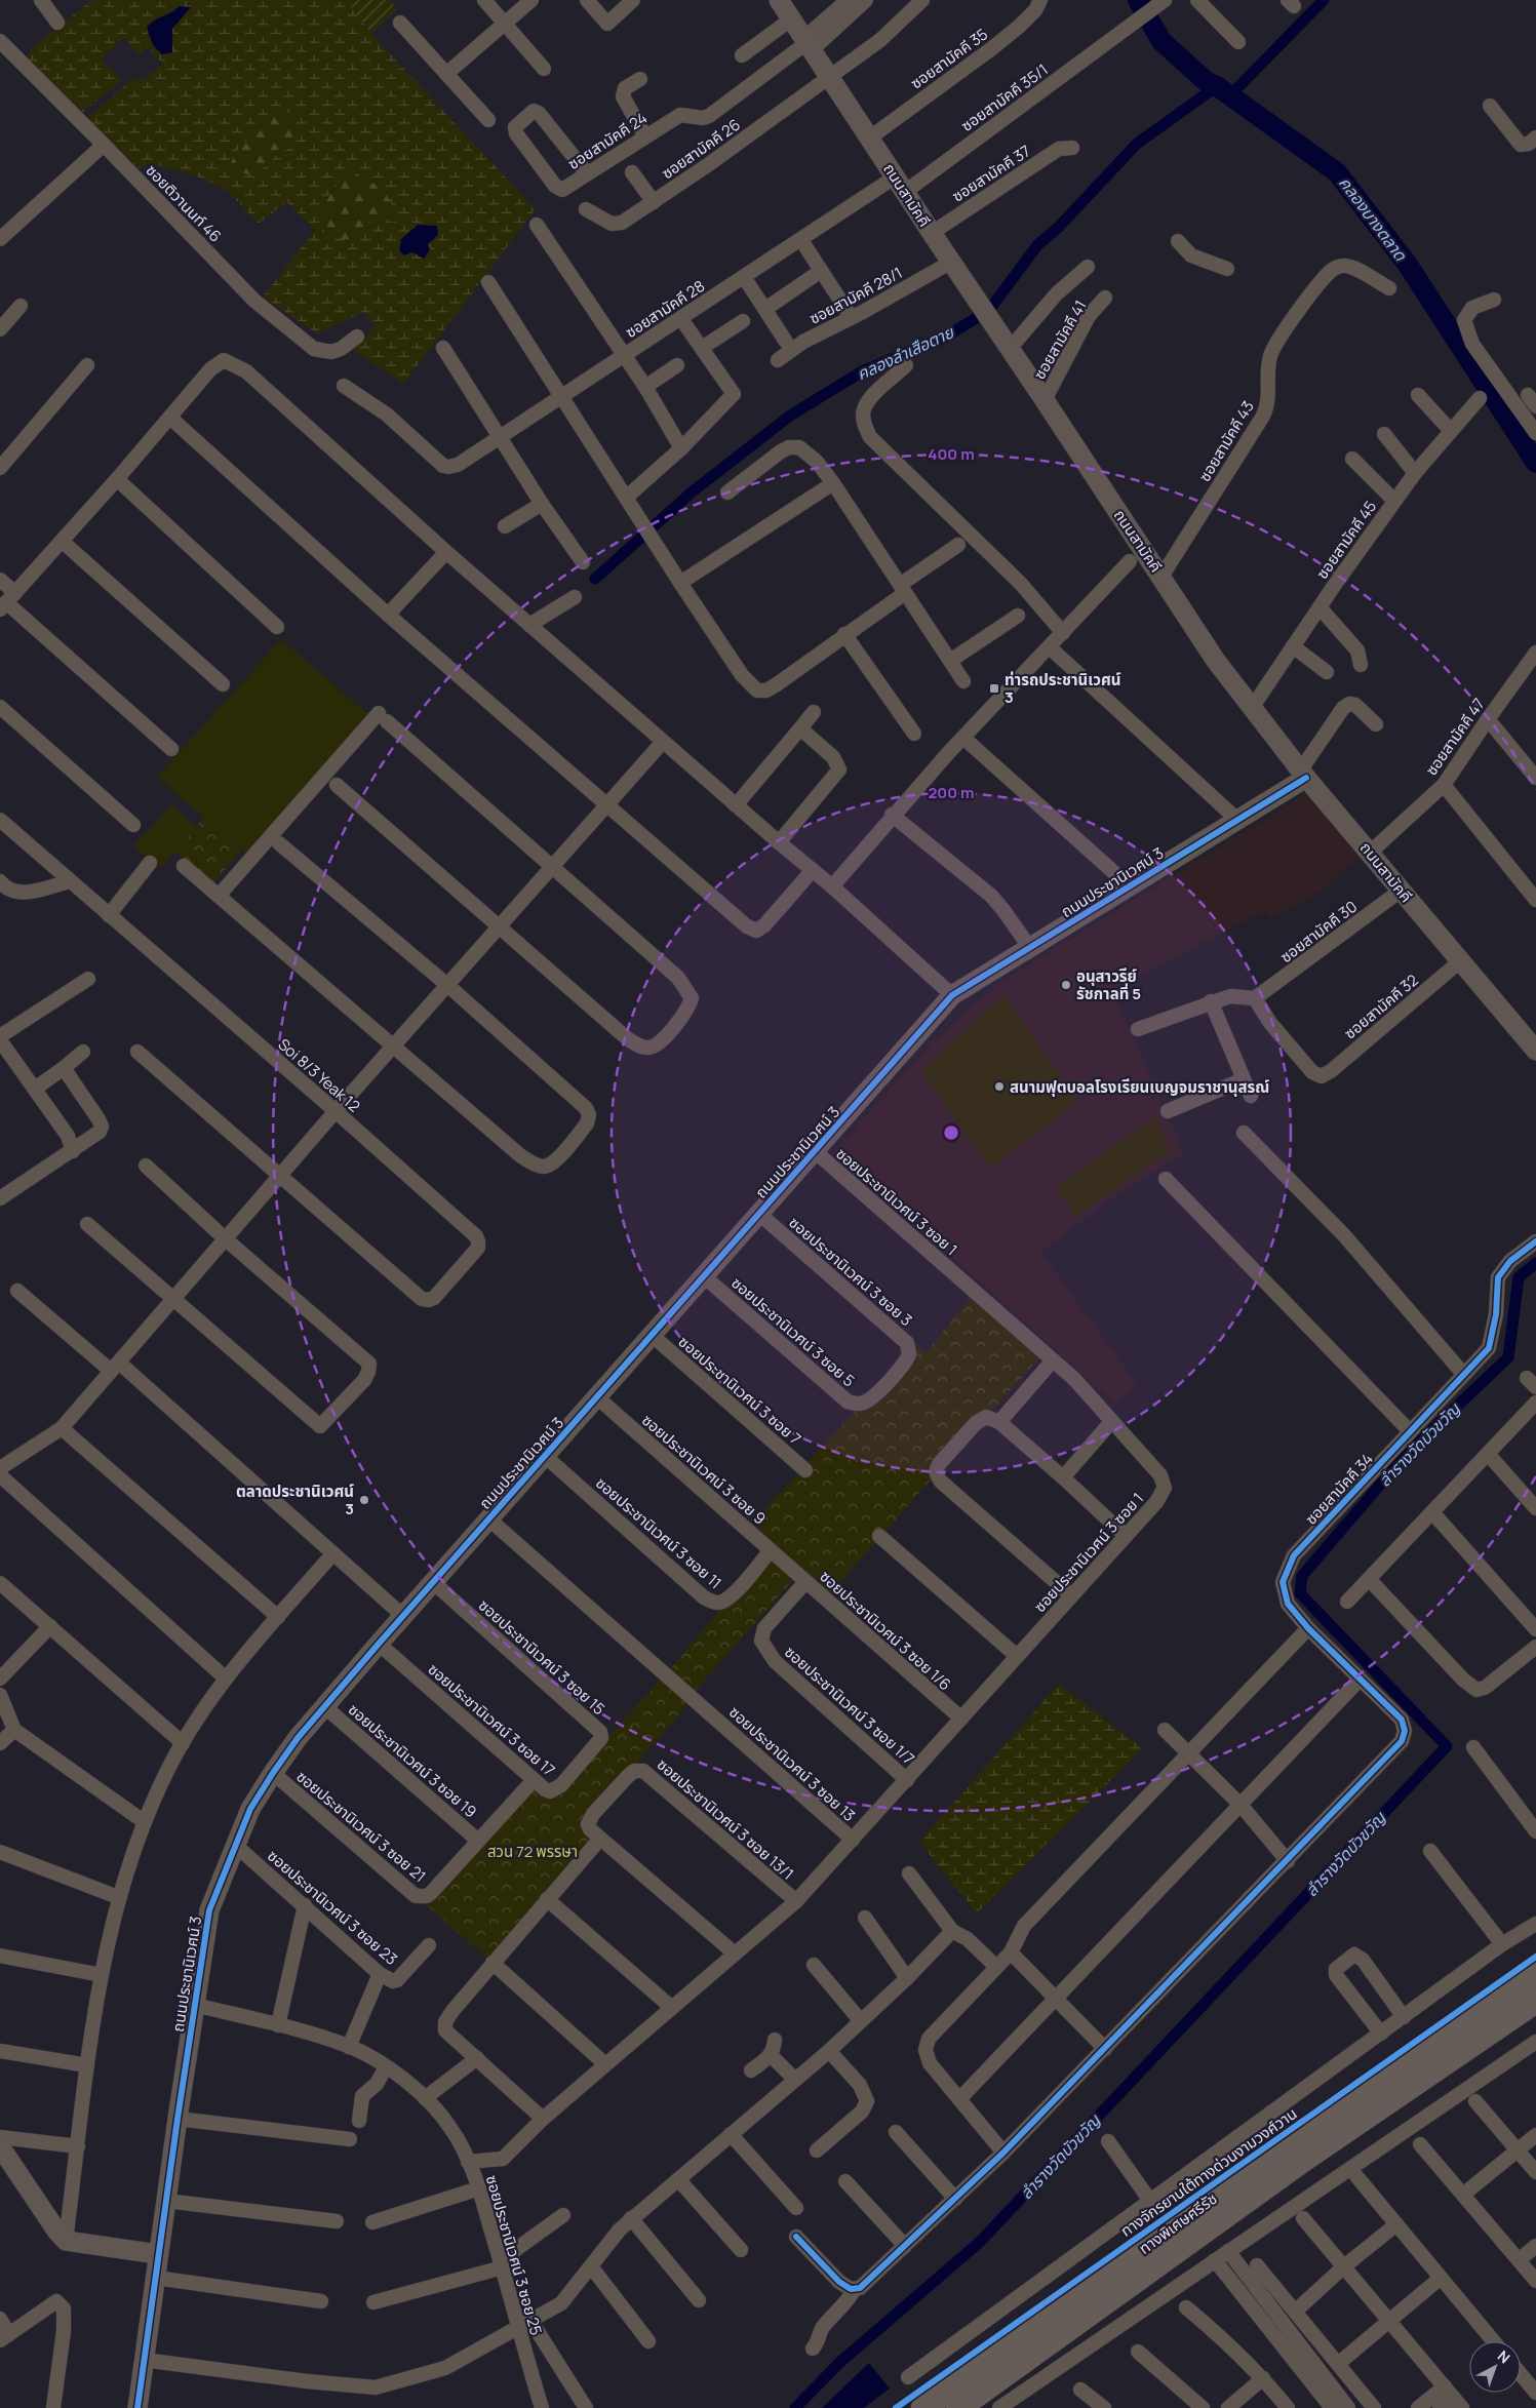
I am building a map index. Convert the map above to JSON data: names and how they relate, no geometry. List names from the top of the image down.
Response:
{
  "streets": {
    "highway": ["ทางพิเศษศรีรัช"],
    "street": [
      "ซอยสามัคคี 35",
      "ซอยสามัคคี 35/1",
      "ซอยสามัคคี 24",
      "ซอยสามัคคี 26",
      "ซอยสามัคคี 37",
      "ถนนสามัคคี",
      "ซอยติวานนท์ 46",
      "ซอยสามัคคี 28/1",
      "ซอยสามัคคี 28",
      "ซอยสามัคคี 41",
      "ซอยสามัคคี 43",
      "ซอยสามัคคี 45",
      "ซอยสามัคคี 47",
      "ถนนประชานิเวศน์ 3",
      "ซอยสามัคคี 30",
      "ซอยสามัคคี 32",
      "Soi 8/3 Yeak 12",
      "ซอยประชานิเวศน์ 3 ซอย 1",
      "ซอยประชานิเวศน์ 3 ซอย 3",
      "ซอยประชานิเวศน์ 3 ซอย 5",
      "ซอยประชานิเวศน์ 3 ซอย 7",
      "ซอยประชานิเวศน์ 3 ซอย 9",
      "ซอยสามัคคี 34",
      "ซอยประชานิเวศน์ 3 ซอย 11",
      "ซอยประชานิเวศน์ 3 ซอย 1/6",
      "ซอยประชานิเวศน์ 3 ซอย 15",
      "ซอยประชานิเวศน์ 3 ซอย 1/7",
      "ซอยประชานิเวศน์ 3 ซอย 17",
      "ซอยประชานิเวศน์ 3 ซอย 19",
      "ซอยประชานิเวศน์ 3 ซอย 13",
      "ซอยประชานิเวศน์ 3 ซอย 13/1",
      "ซอยประชานิเวศน์ 3 ซอย 21",
      "ซอยประชานิเวศน์ 3 ซอย 23",
      "ซอยประชานิเวศน์ 3 ซอย 25"
    ],
    "cycle path": ["ทางจักรยานใต้ทางด่วนงามวงศ์วาน"]
  },
  "crossings": [
    ["ซอยสามัคคี 35", "ถนนสามัคคี"],
    ["ซอยสามัคคี 35/1", "ถนนสามัคคี"],
    ["ซอยสามัคคี 35/1", "ซอยสามัคคี 28"],
    ["ซอยสามัคคี 24", "ถนนสามัคคี"],
    ["ซอยสามัคคี 26", "ถนนสามัคคี"],
    ["ซอยสามัคคี 37", "ถนนสามัคคี"],
    ["ถนนสามัคคี", "ซอยสามัคคี 28/1"],
    ["ถนนสามัคคี", "ซอยสามัคคี 28"],
    ["ถนนสามัคคี", "ซอยสามัคคี 41"],
    ["ถนนสามัคคี", "ซอยสามัคคี 43"],
    ["ถนนสามัคคี", "ซอยสามัคคี 45"],
    ["ถนนสามัคคี", "ซอยสามัคคี 47"],
    ["ถนนสามัคคี", "ถนนประชานิเวศน์ 3"],
    ["ถนนสามัคคี", "ซอยสามัคคี 30"],
    ["ถนนสามัคคี", "ซอยสามัคคี 32"],
    ["ถนนประชานิเวศน์ 3", "ซอยประชานิเวศน์ 3 ซอย 1"],
    ["ถนนประชานิเวศน์ 3", "ซอยประชานิเวศน์ 3 ซอย 3"],
    ["ถนนประชานิเวศน์ 3", "ซอยประชานิเวศน์ 3 ซอย 5"],
    ["ถนนประชานิเวศน์ 3", "ซอยประชานิเวศน์ 3 ซอย 7"],
    ["ถนนประชานิเวศน์ 3", "ซอยประชานิเวศน์ 3 ซอย 9"],
    ["ถนนประชานิเวศน์ 3", "ซอยประชานิเวศน์ 3 ซอย 11"],
    ["ถนนประชานิเวศน์ 3", "ซอยประชานิเวศน์ 3 ซอย 15"],
    ["ถนนประชานิเวศน์ 3", "ซอยประชานิเวศน์ 3 ซอย 17"],
    ["ถนนประชานิเวศน์ 3", "ซอยประชานิเวศน์ 3 ซอย 19"],
    ["ถนนประชานิเวศน์ 3", "ซอยประชานิเวศน์ 3 ซอย 13"],
    ["ถนนประชานิเวศน์ 3", "ซอยประชานิเวศน์ 3 ซอย 21"],
    ["ถนนประชานิเวศน์ 3", "ซอยประชานิเวศน์ 3 ซอย 23"],
    ["ถนนประชานิเวศน์ 3", "ซอยประชานิเวศน์ 3 ซอย 25"],
    ["ซอยสามัคคี 30", "ซอยสามัคคี 32"],
    ["ซอยประชานิเวศน์ 3 ซอย 1", "ซอยประชานิเวศน์ 3 ซอย 1/6"],
    ["ซอยประชานิเวศน์ 3 ซอย 1", "ซอยประชานิเวศน์ 3 ซอย 1/7"],
    ["ซอยประชานิเวศน์ 3 ซอย 1", "ซอยประชานิเวศน์ 3 ซอย 13"],
    ["ซอยประชานิเวศน์ 3 ซอย 3", "ซอยประชานิเวศน์ 3 ซอย 5"],
    ["ซอยประชานิเวศน์ 3 ซอย 9", "ซอยประชานิเวศน์ 3 ซอย 11"],
    ["ซอยประชานิเวศน์ 3 ซอย 9", "ซอยประชานิเวศน์ 3 ซอย 1/6"],
    ["ซอยประชานิเวศน์ 3 ซอย 1/6", "ซอยประชานิเวศน์ 3 ซอย 1/7"],
    ["ซอยประชานิเวศน์ 3 ซอย 15", "ซอยประชานิเวศน์ 3 ซอย 17"],
    ["ซอยประชานิเวศน์ 3 ซอย 17", "ซอยประชานิเวศน์ 3 ซอย 21"],
    ["ซอยประชานิเวศน์ 3 ซอย 19", "ซอยประชานิเวศน์ 3 ซอย 21"],
    ["ซอยประชานิเวศน์ 3 ซอย 13", "ซอยประชานิเวศน์ 3 ซอย 13/1"],
    ["ซอยประชานิเวศน์ 3 ซอย 13", "ซอยประชานิเวศน์ 3 ซอย 25"]
  ],
  "water": ["คลองบางตลาด", "คลองลำเสือตาย", "ลำรางวัดบัวขวัญ"],
  "parks": ["สวน 72 พรรษา"],
  "places": {
    "transit": ["ท่ารถประชานิเวศน์ 3"],
    "other": ["อนุสาวรีย์ รัชกาลที่ 5", "สนามฟุตบอลโรงเรียนเบญจมราชานุสรณ์", "ตลาดประชานิเวศน์ 3"]
  },
  "north": "top right",
  "rings": ["400 m", "200 m"]
}
